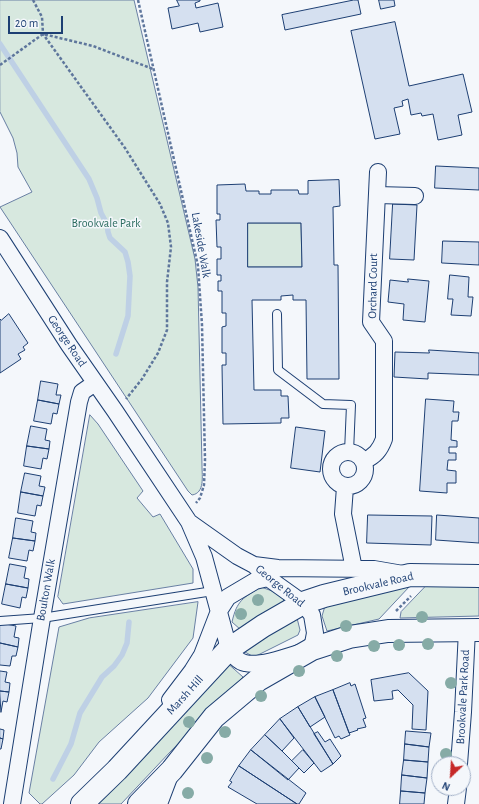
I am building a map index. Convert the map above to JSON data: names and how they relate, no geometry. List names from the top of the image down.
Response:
{
  "streets": {
    "main road": ["Brookvale Road", "Marsh Hill"],
    "street": [
      "Orchard Court",
      "George Road",
      "Boulton Walk",
      "Brookvale Park Road"
    ],
    "path": ["Lakeside Walk"]
  },
  "crossings": [
    ["Lakeside Walk", "George Road"],
    ["George Road", "Brookvale Road"],
    ["George Road", "Boulton Walk"],
    ["George Road", "Marsh Hill"],
    ["Brookvale Road", "Marsh Hill"]
  ],
  "parks": ["Brookvale Park"],
  "scale_bar": "20 m",
  "north": "bottom left"
}
